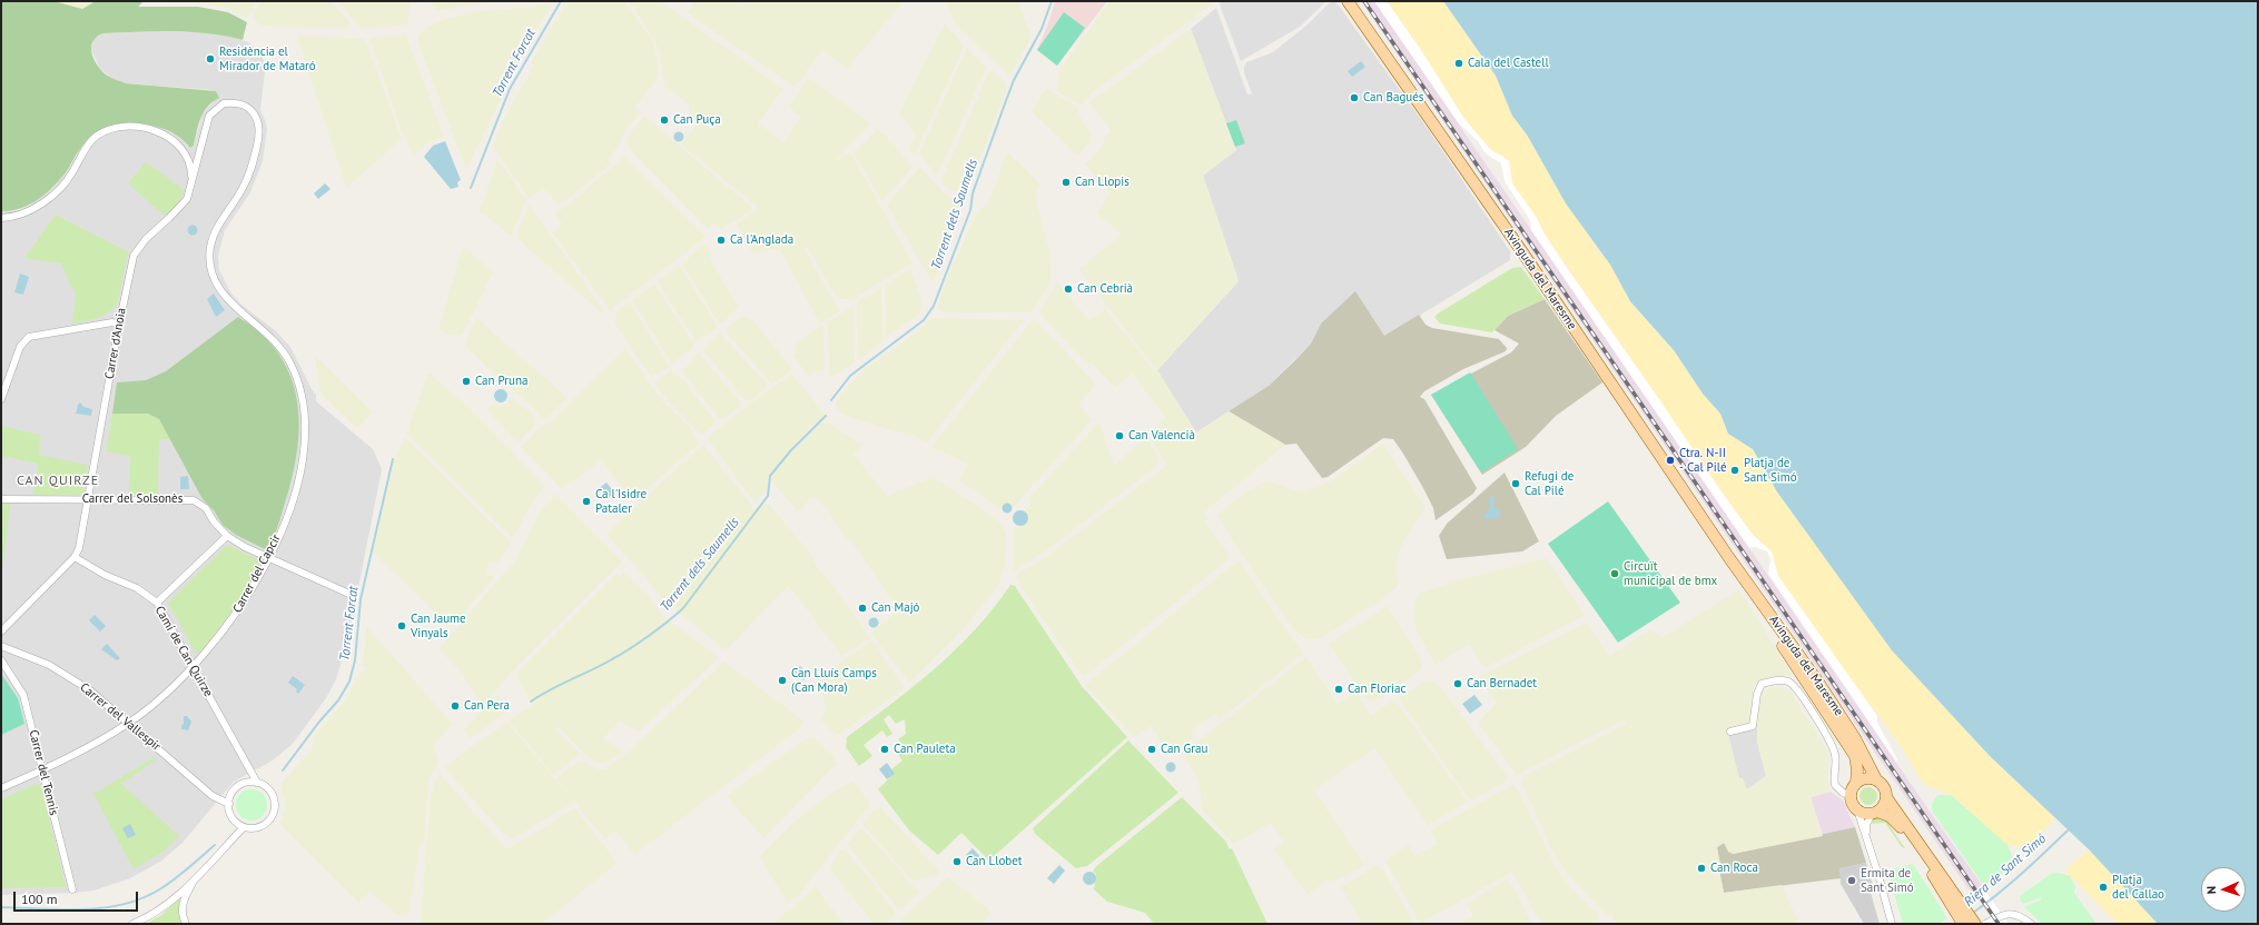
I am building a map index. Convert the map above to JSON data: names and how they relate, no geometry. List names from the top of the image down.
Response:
{
  "streets": {
    "main road": ["Avinguda del Maresme"],
    "street": [
      "Carrer d'Anoia",
      "Carrer del Solsonès",
      "Carrer del Capcir",
      "Camí de Can Quirze",
      "Carrer del Vallespir",
      "Carrer del Tennis"
    ]
  },
  "crossings": [
    ["Carrer d'Anoia", "Carrer del Solsonès"],
    ["Carrer d'Anoia", "Carrer del Capcir"],
    ["Carrer d'Anoia", "Camí de Can Quirze"],
    ["Carrer del Solsonès", "Carrer del Capcir"],
    ["Carrer del Capcir", "Camí de Can Quirze"],
    ["Carrer del Capcir", "Carrer del Vallespir"],
    ["Carrer del Capcir", "Carrer del Tennis"],
    ["Camí de Can Quirze", "Carrer del Vallespir"]
  ],
  "districts": ["CAN QUIRZE"],
  "water": ["Torrent Forcat", "Torrent dels Saumells", "Riera de Sant Simó"],
  "places": [
    "Residència el Mirador de Mataró",
    "Cala del Castell",
    "Can Bagués",
    "Can Puça",
    "Can Llopis",
    "Ca l'Anglada",
    "Can Cebrià",
    "Can Pruna",
    "Can Valencià",
    "Ctra. N-II - Cal Pilé",
    "Platja de Sant Simó",
    "Refugi de Cal Pilé",
    "Ca l'Isidre Pataler",
    "Circuït municipal de bmx",
    "Can Majó",
    "Can Jaume Vinyals",
    "Can Lluís Camps (Can Mora)",
    "Can Bernadet",
    "Can Floriac",
    "Can Pera",
    "Can Pauleta",
    "Can Grau",
    "Can Llobet",
    "Can Roca",
    "Ermita de Sant Simó",
    "Platja del Callao"
  ],
  "scale_bar": "100 m",
  "north": "left"
}
